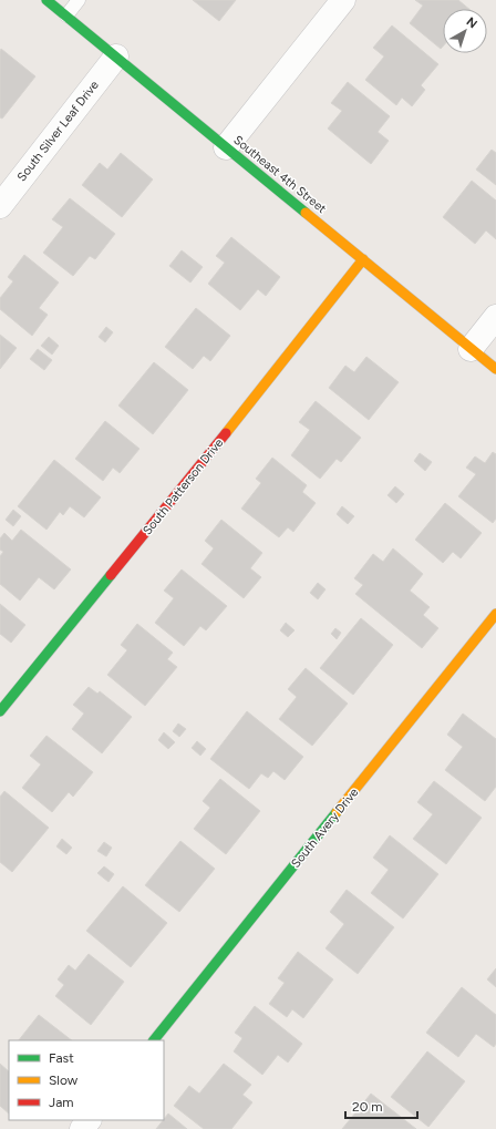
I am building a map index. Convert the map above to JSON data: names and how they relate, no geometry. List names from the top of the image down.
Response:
{
  "streets": {
    "street": [
      "South Silver Leaf Drive",
      "Southeast 4th Street",
      "South Patterson Drive",
      "South Avery Drive"
    ]
  },
  "crossings": [
    ["South Silver Leaf Drive", "Southeast 4th Street"],
    ["Southeast 4th Street", "South Patterson Drive"]
  ],
  "legend": ["Fast", "Slow", "Jam"],
  "scale_bar": "20 m",
  "north": "top right"
}
